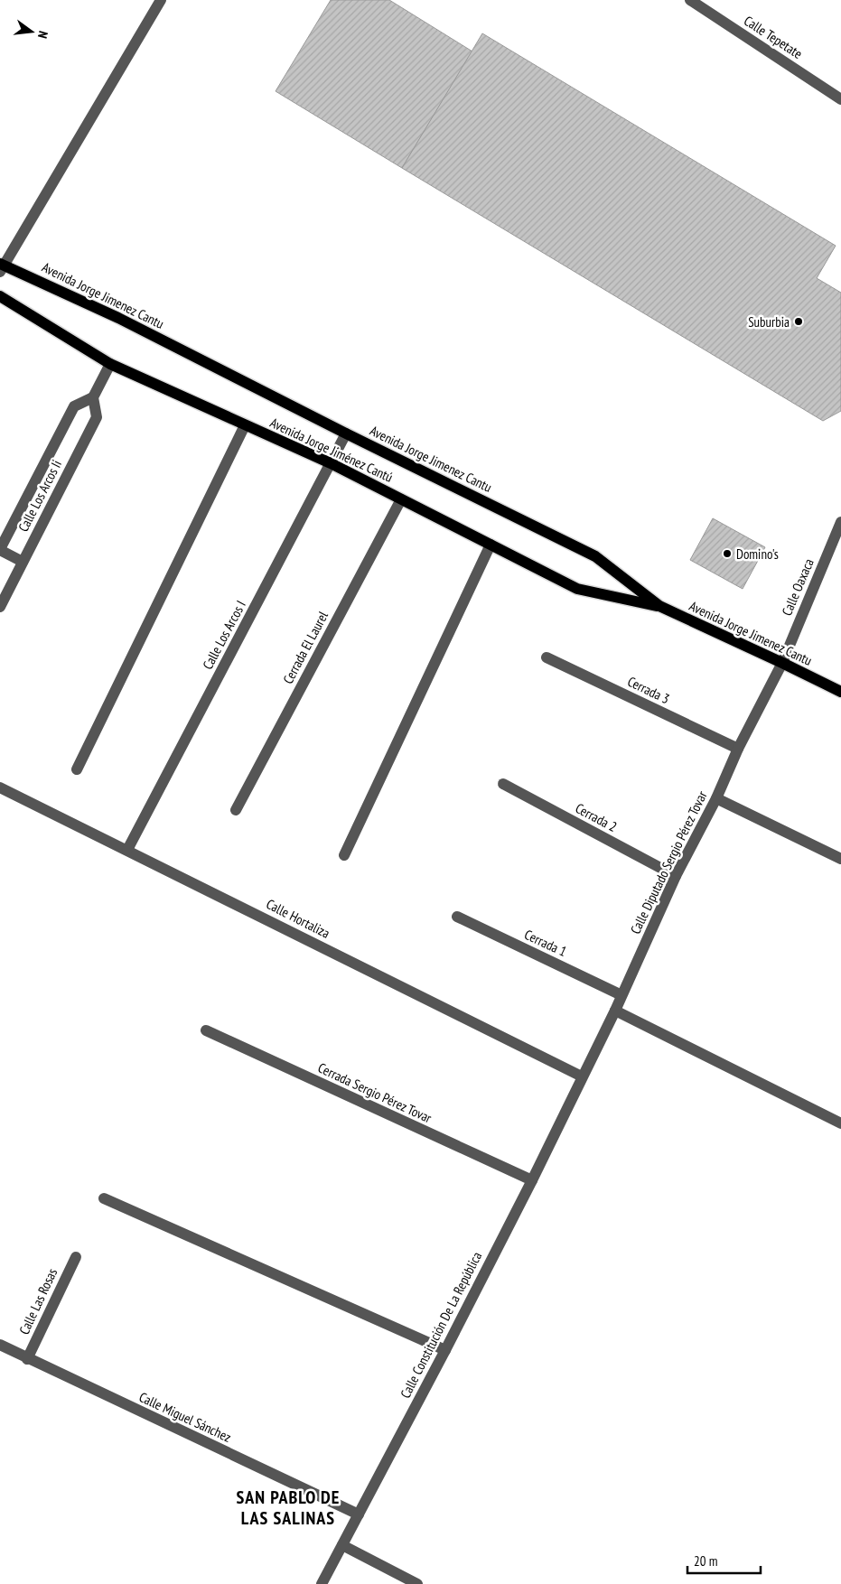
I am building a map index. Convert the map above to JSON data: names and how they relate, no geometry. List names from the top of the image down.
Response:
{
  "streets": {
    "main road": ["Avenida Jorge Jimenez Cantu", "Avenida Jorge Jiménez Cantú"],
    "street": [
      "Calle Tepetate",
      "Calle Los Arcos Ii",
      "Calle Oaxaca",
      "Calle Los Arcos I",
      "Cerrada El Laurel",
      "Cerrada 3",
      "Cerrada 2",
      "Calle Diputado Sergio Pérez Tovar",
      "Calle Hortaliza",
      "Cerrada 1",
      "Cerrada Sergio Pérez Tovar",
      "Calle Las Rosas",
      "Calle Constitución De La República",
      "Calle Miguel Sánchez"
    ]
  },
  "crossings": [
    ["Avenida Jorge Jimenez Cantu", "Avenida Jorge Jiménez Cantú"],
    ["Avenida Jorge Jimenez Cantu", "Calle Oaxaca"],
    ["Avenida Jorge Jimenez Cantu", "Calle Los Arcos I"],
    ["Avenida Jorge Jimenez Cantu", "Calle Diputado Sergio Pérez Tovar"],
    ["Avenida Jorge Jiménez Cantú", "Calle Los Arcos I"],
    ["Avenida Jorge Jiménez Cantú", "Cerrada El Laurel"],
    ["Calle Oaxaca", "Calle Diputado Sergio Pérez Tovar"],
    ["Calle Los Arcos I", "Calle Hortaliza"],
    ["Cerrada 3", "Calle Diputado Sergio Pérez Tovar"],
    ["Cerrada 2", "Calle Diputado Sergio Pérez Tovar"],
    ["Calle Diputado Sergio Pérez Tovar", "Calle Hortaliza"],
    ["Calle Diputado Sergio Pérez Tovar", "Cerrada 1"],
    ["Calle Diputado Sergio Pérez Tovar", "Calle Constitución De La República"],
    ["Calle Hortaliza", "Calle Constitución De La República"],
    ["Cerrada Sergio Pérez Tovar", "Calle Constitución De La República"],
    ["Calle Las Rosas", "Calle Miguel Sánchez"],
    ["Calle Constitución De La República", "Calle Miguel Sánchez"]
  ],
  "districts": ["SAN PABLO DE LAS SALINAS"],
  "places": ["Suburbia", "Domino's"],
  "scale_bar": "20 m",
  "north": "right"
}
